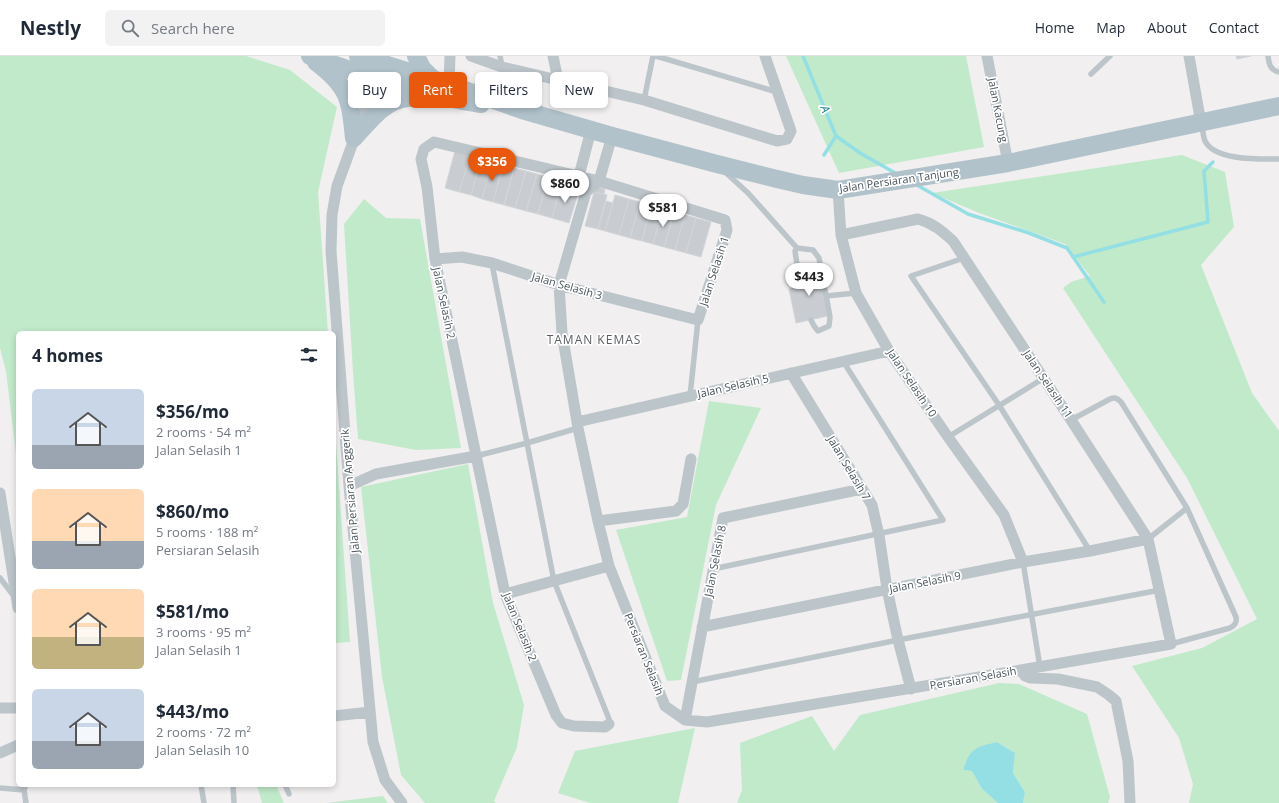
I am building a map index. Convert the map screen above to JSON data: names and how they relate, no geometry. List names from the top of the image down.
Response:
{
  "streets": {
    "main road": ["Jalan Persiaran Tanjung"],
    "street": [
      "Jalan Kacung",
      "Jalan Selasih 1",
      "Jalan Selasih 3",
      "Jalan Selasih 2",
      "Jalan Selasih 10",
      "Jalan Selasih 11",
      "Jalan Selasih 5",
      "Jalan Selasih 7",
      "Jalan Persiaran Anggerik",
      "Jalan Selasih 8",
      "Jalan Selasih 9",
      "Persiaran Selasih"
    ]
  },
  "crossings": [
    ["Jalan Kacung", "Jalan Persiaran Tanjung"],
    ["Jalan Persiaran Tanjung", "Jalan Selasih 10"],
    ["Jalan Selasih 1", "Jalan Selasih 3"],
    ["Jalan Selasih 1", "Jalan Selasih 2"],
    ["Jalan Selasih 1", "Jalan Selasih 5"],
    ["Jalan Selasih 3", "Jalan Selasih 2"],
    ["Jalan Selasih 3", "Persiaran Selasih"],
    ["Jalan Selasih 10", "Jalan Selasih 11"],
    ["Jalan Selasih 10", "Jalan Selasih 5"],
    ["Jalan Selasih 10", "Jalan Selasih 9"],
    ["Jalan Selasih 11", "Jalan Selasih 9"],
    ["Jalan Selasih 11", "Persiaran Selasih"],
    ["Jalan Selasih 5", "Jalan Selasih 7"],
    ["Jalan Selasih 5", "Persiaran Selasih"],
    ["Jalan Selasih 7", "Jalan Selasih 8"],
    ["Jalan Selasih 7", "Jalan Selasih 9"],
    ["Jalan Selasih 7", "Persiaran Selasih"],
    ["Jalan Selasih 8", "Jalan Selasih 9"],
    ["Jalan Selasih 8", "Persiaran Selasih"]
  ],
  "districts": ["TAMAN KEMAS"],
  "water": ["A"],
  "page": {
    "header": "Nestly",
    "search": "Search here",
    "nav": [
      "Home",
      "Map",
      "About",
      "Contact"
    ],
    "chip": [
      "Buy",
      "Rent",
      "Filters",
      "New"
    ],
    "price": [
      "$356",
      "$860",
      "$581",
      "$443"
    ],
    "heading": "4 homes",
    "list": [
      {
        "name": "$356/mo",
        "note": "2 rooms · 54 m² · Jalan Selasih 1"
      },
      {
        "name": "$860/mo",
        "note": "5 rooms · 188 m² · Persiaran Selasih"
      },
      {
        "name": "$581/mo",
        "note": "3 rooms · 95 m² · Jalan Selasih 1"
      },
      {
        "name": "$443/mo",
        "note": "2 rooms · 72 m² · Jalan Selasih 10"
      }
    ]
  }
}
